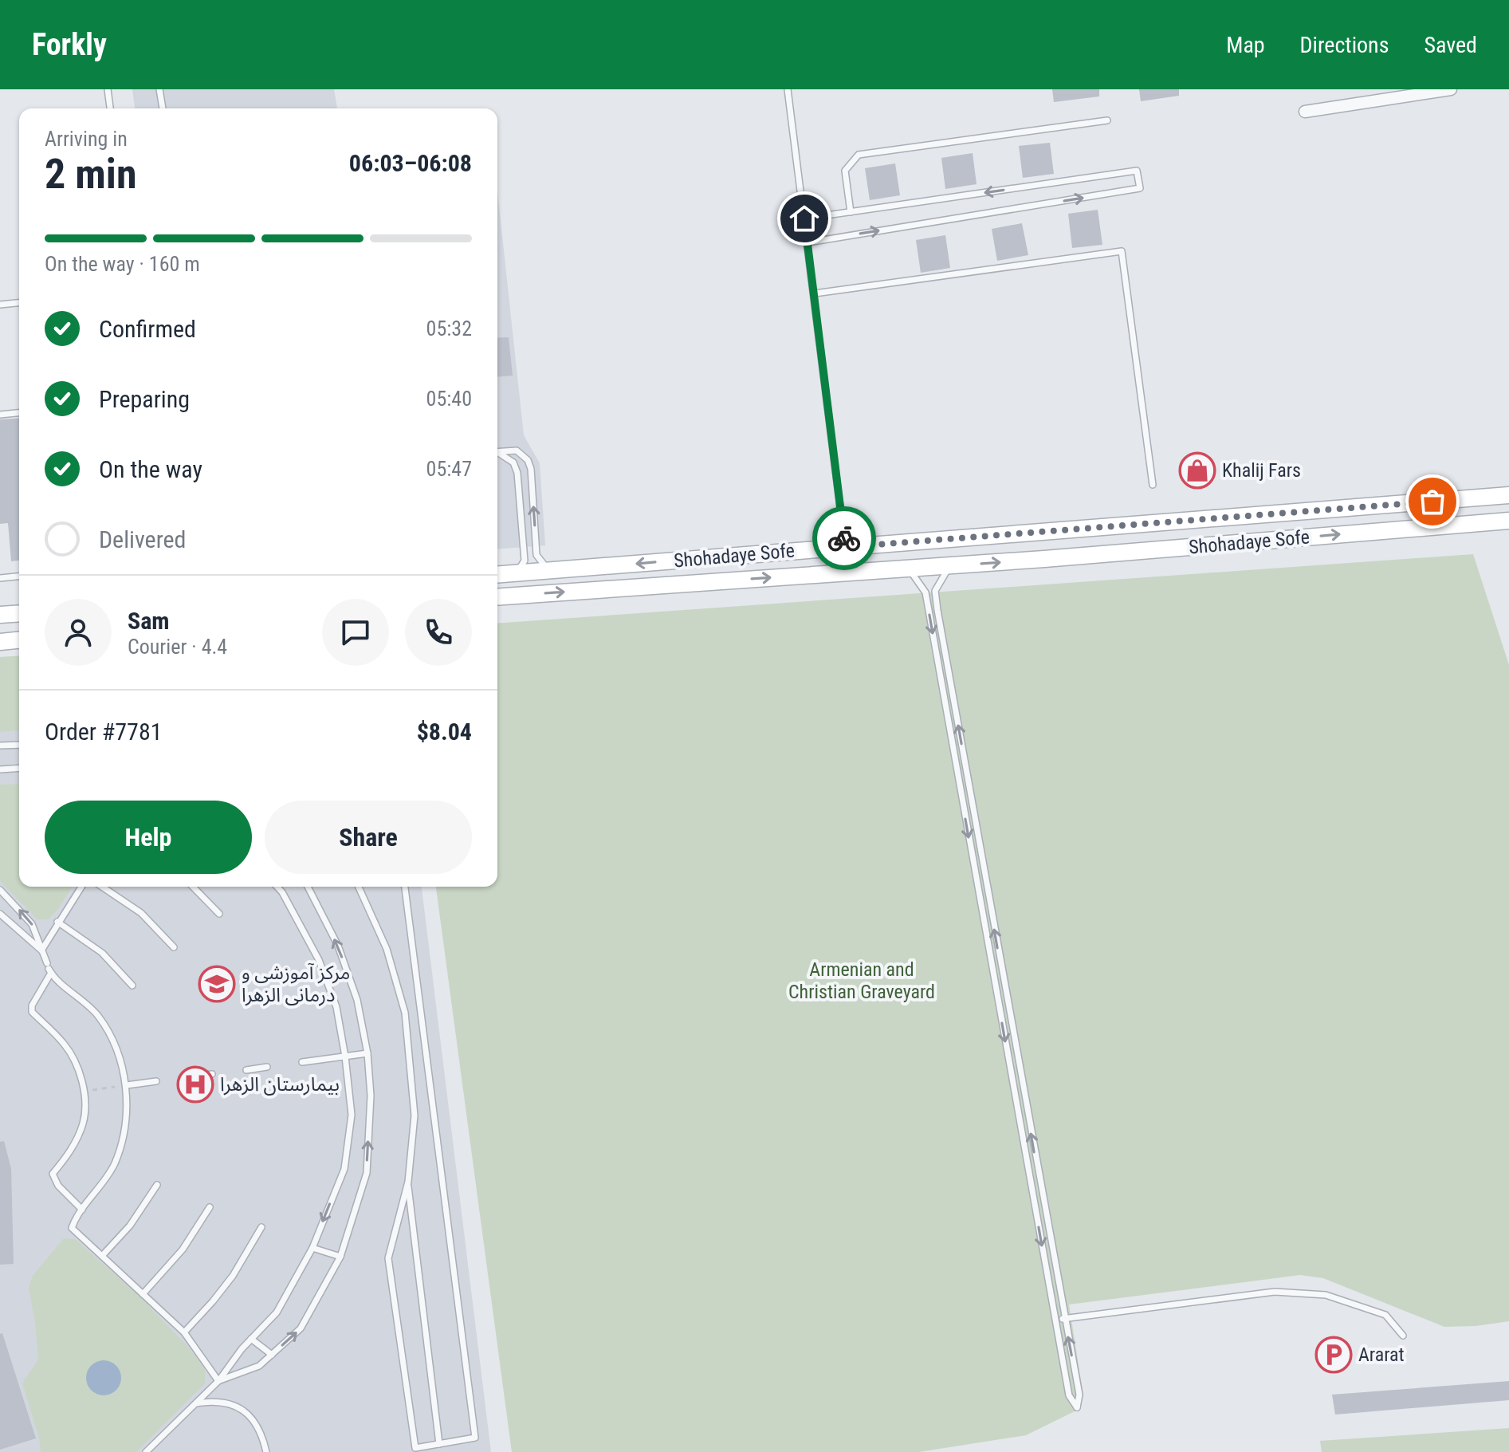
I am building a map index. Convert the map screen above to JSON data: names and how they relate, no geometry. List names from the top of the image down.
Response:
{
  "streets": {
    "main road": ["Shohadaye Sofe"]
  },
  "parks": ["Armenian and Christian Graveyard"],
  "places": {
    "shop": ["Khalij Fars"],
    "school or university": ["مرکز آموزشی و درمانی الزهرا"],
    "hospital": ["بیمارستان الزهرا"],
    "parking": ["Ararat"]
  },
  "page": {
    "header": "Forkly",
    "nav": ["Map", "Directions", "Saved"],
    "heading": ["2 min", "Arriving in", "06:03–06:08"],
    "panel": [
      "Sam",
      "Courier · 4.4",
      "Order #7781",
      "$8.04"
    ],
    "bar": "On the way · 160 m",
    "list": [
      ["Confirmed", "05:32"],
      ["Preparing", "05:40"],
      ["On the way", "05:47"],
      "Delivered"
    ],
    "buttons": ["Help", "Share"]
  }
}
